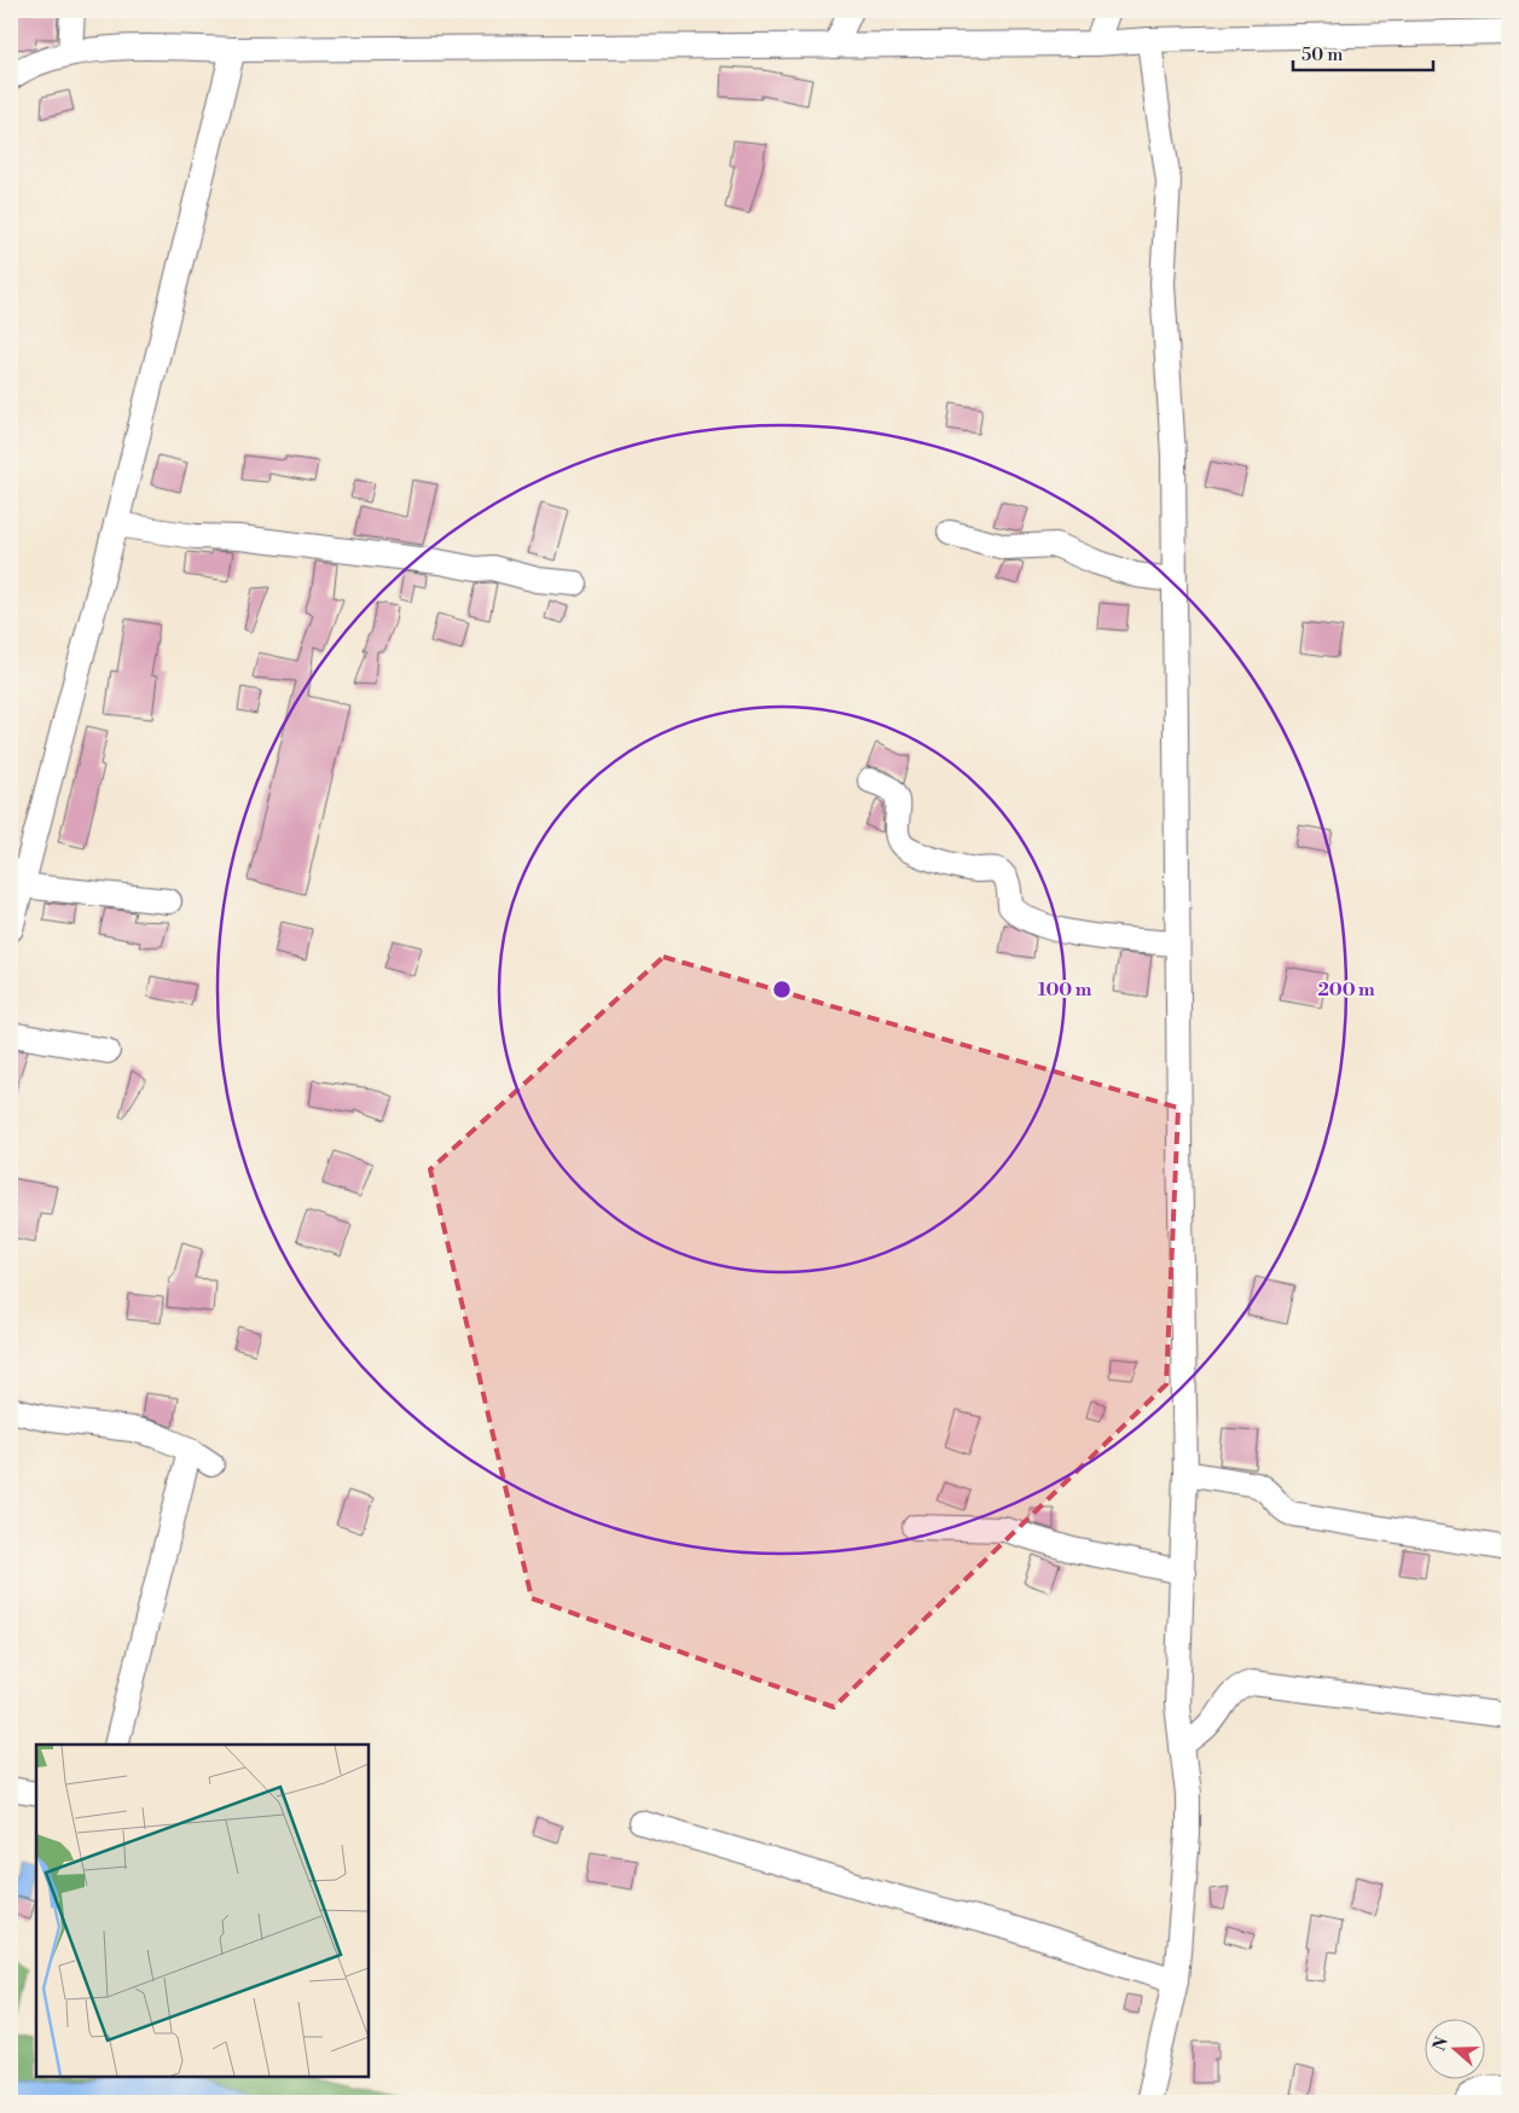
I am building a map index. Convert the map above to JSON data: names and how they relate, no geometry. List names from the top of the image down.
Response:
{
  "scale_bar": "50 m",
  "north": "left",
  "rings": ["100 m", "200 m"]
}
